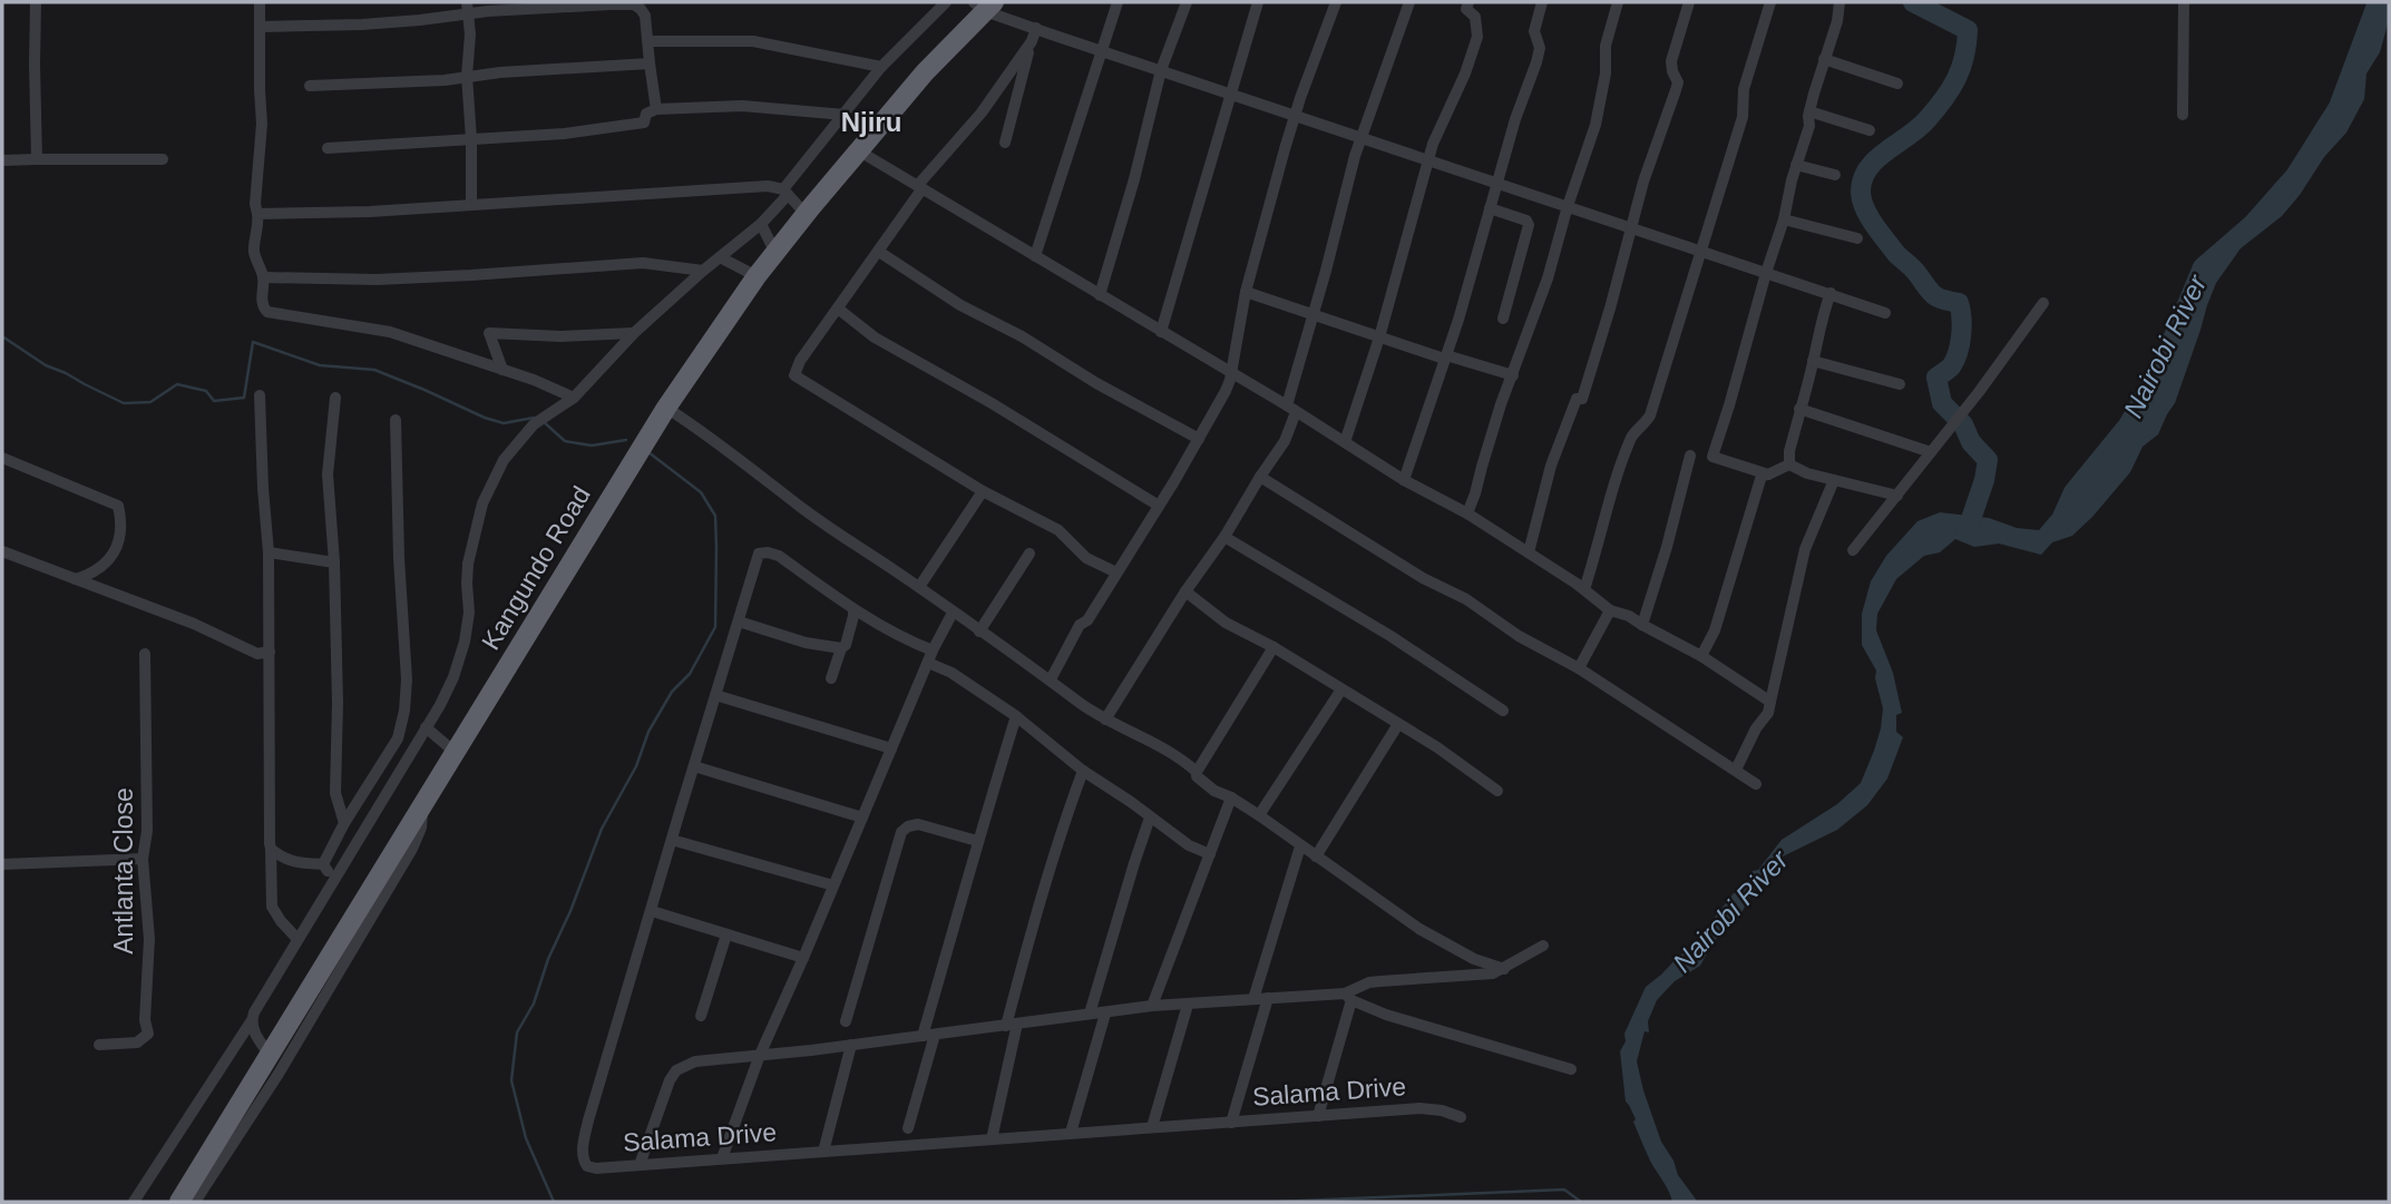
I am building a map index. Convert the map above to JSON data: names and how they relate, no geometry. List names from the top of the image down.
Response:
{
  "streets": {
    "highway": ["Kangundo Road"],
    "street": ["Antlanta Close", "Salama Drive"]
  },
  "districts": ["Njiru"],
  "water": ["Nairobi River"]
}
